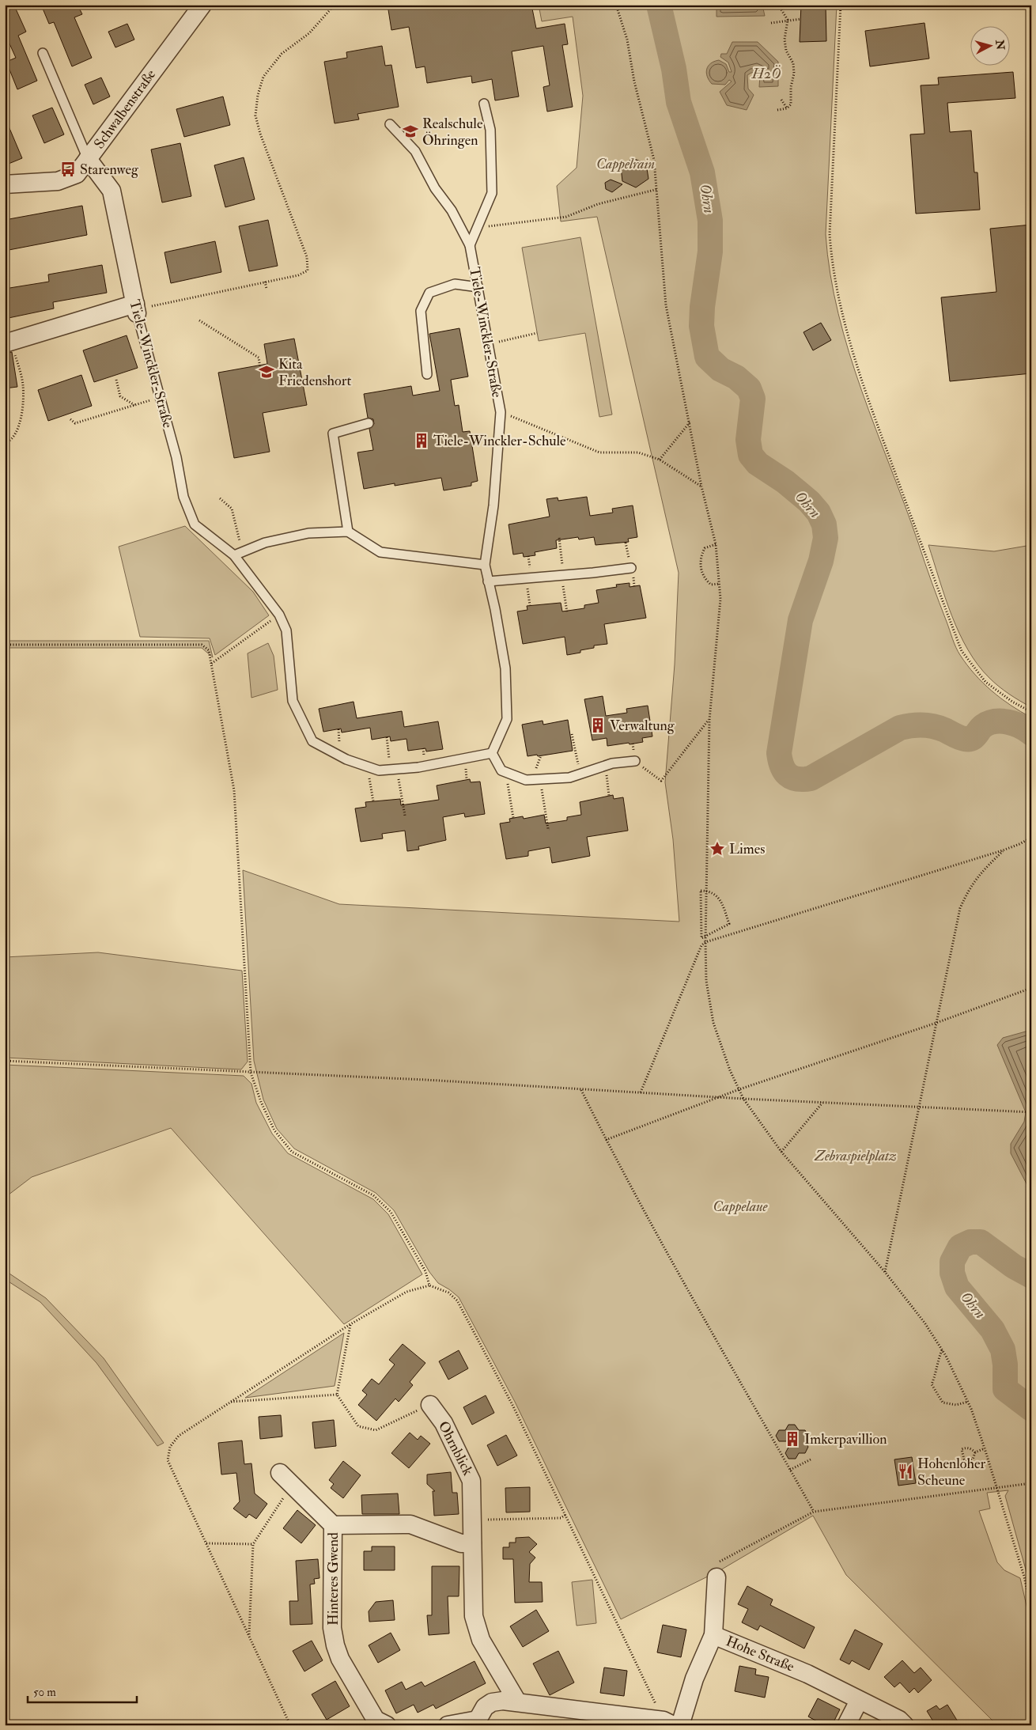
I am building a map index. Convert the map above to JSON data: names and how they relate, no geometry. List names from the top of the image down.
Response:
{
  "streets": {
    "street": [
      "Schwalbenstraße",
      "Tiele-Winckler-Straße",
      "Ohrnblick",
      "Hinteres Gwend",
      "Hohe Straße"
    ]
  },
  "crossings": [
    ["Schwalbenstraße", "Tiele-Winckler-Straße"],
    ["Ohrnblick", "Hinteres Gwend"]
  ],
  "water": ["Ohrn"],
  "parks": [
    "H2Ö",
    "Cappelrain",
    "Zebraspielplatz",
    "Cappelaue"
  ],
  "places": {
    "school or university": ["Realschule Öhringen", "Kita Friedenshort"],
    "bus stop": ["Starenweg"],
    "building": ["Tiele-Winckler-Schule", "Verwaltung", "Imkerpavillion"],
    "place": ["Limes"],
    "restaurant": ["Hohenloher Scheune"]
  },
  "scale_bar": "50 m",
  "north": "right"
}
